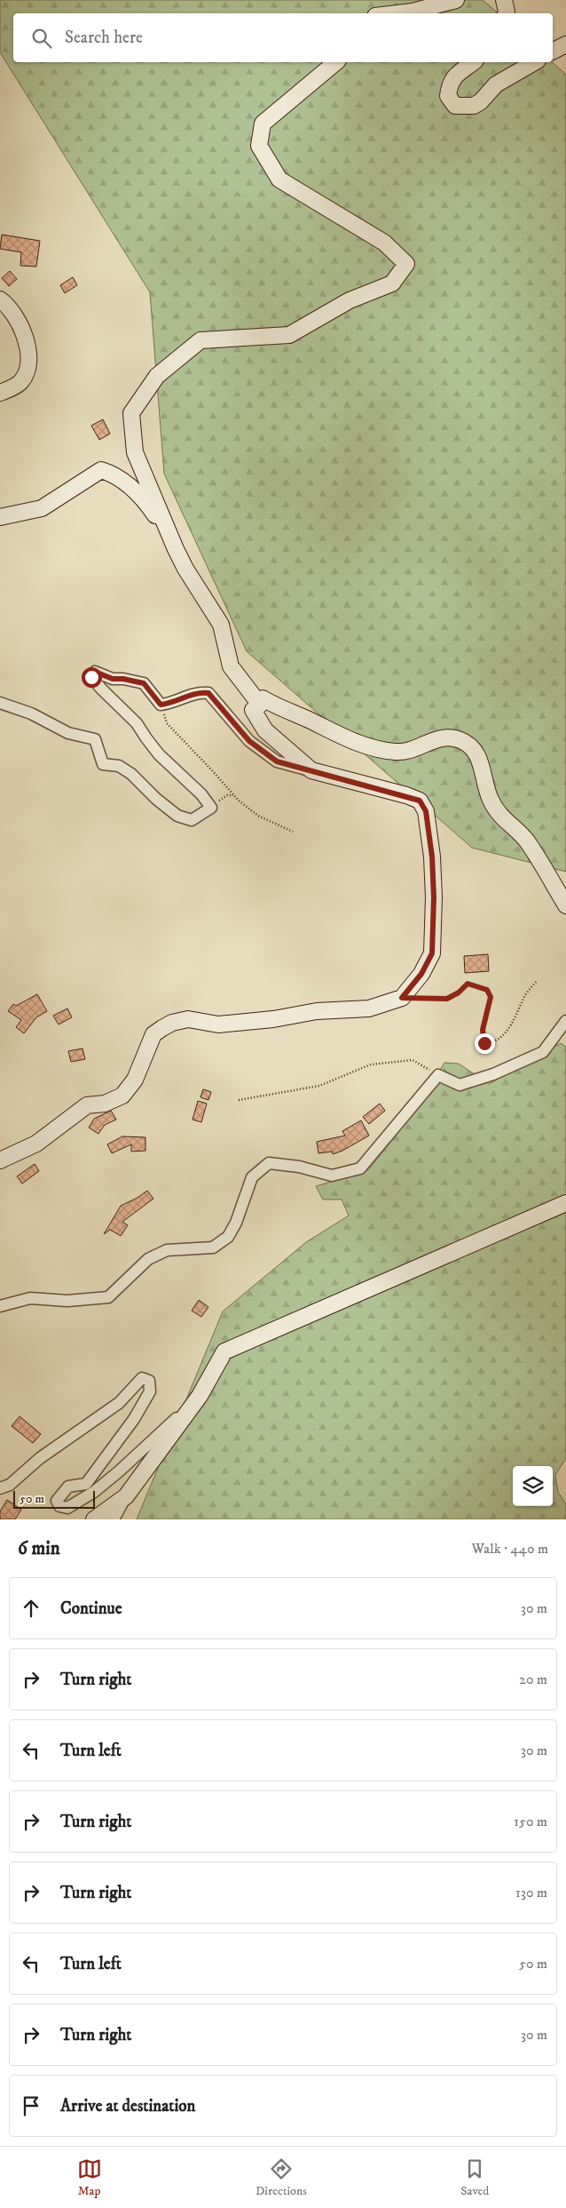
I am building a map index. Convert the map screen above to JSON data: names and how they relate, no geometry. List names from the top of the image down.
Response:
{
  "scale_bar": "50 m",
  "page": {
    "search": "Search here",
    "scale": "50 m",
    "heading": ["6 min", "Walk · 440 m"],
    "list": [
      ["Continue", "30 m"],
      ["Turn right", "20 m"],
      ["Turn left", "30 m"],
      ["Turn right", "150 m"],
      ["Turn right", "130 m"],
      ["Turn left", "50 m"],
      ["Turn right", "30 m"],
      "Arrive at destination"
    ],
    "nav": ["Map", "Directions", "Saved"]
  }
}
